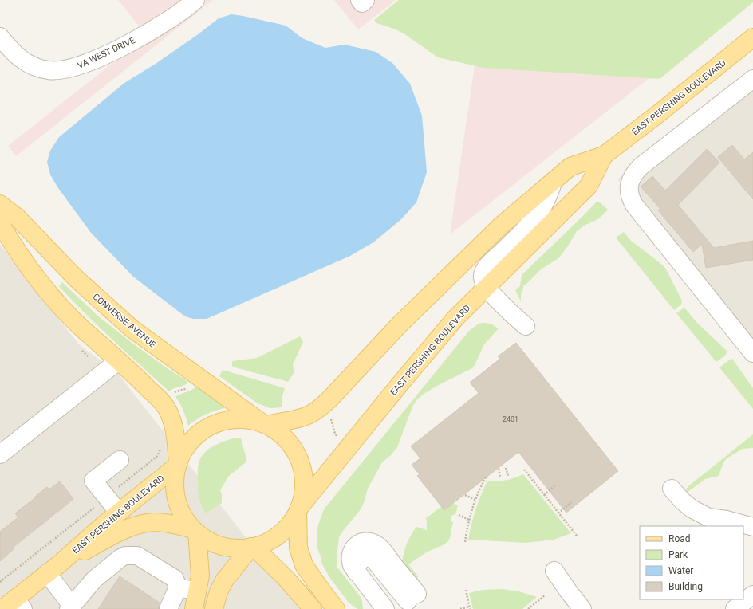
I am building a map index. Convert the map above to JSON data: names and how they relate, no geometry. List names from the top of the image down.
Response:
{
  "streets": {
    "main road": ["EAST PERSHING BOULEVARD", "CONVERSE AVENUE"],
    "street": ["VA WEST DRIVE"]
  },
  "crossings": [
    ["EAST PERSHING BOULEVARD", "CONVERSE AVENUE"]
  ],
  "house_numbers": ["2401"],
  "legend": [
    "Road",
    "Park",
    "Water",
    "Building"
  ]
}
